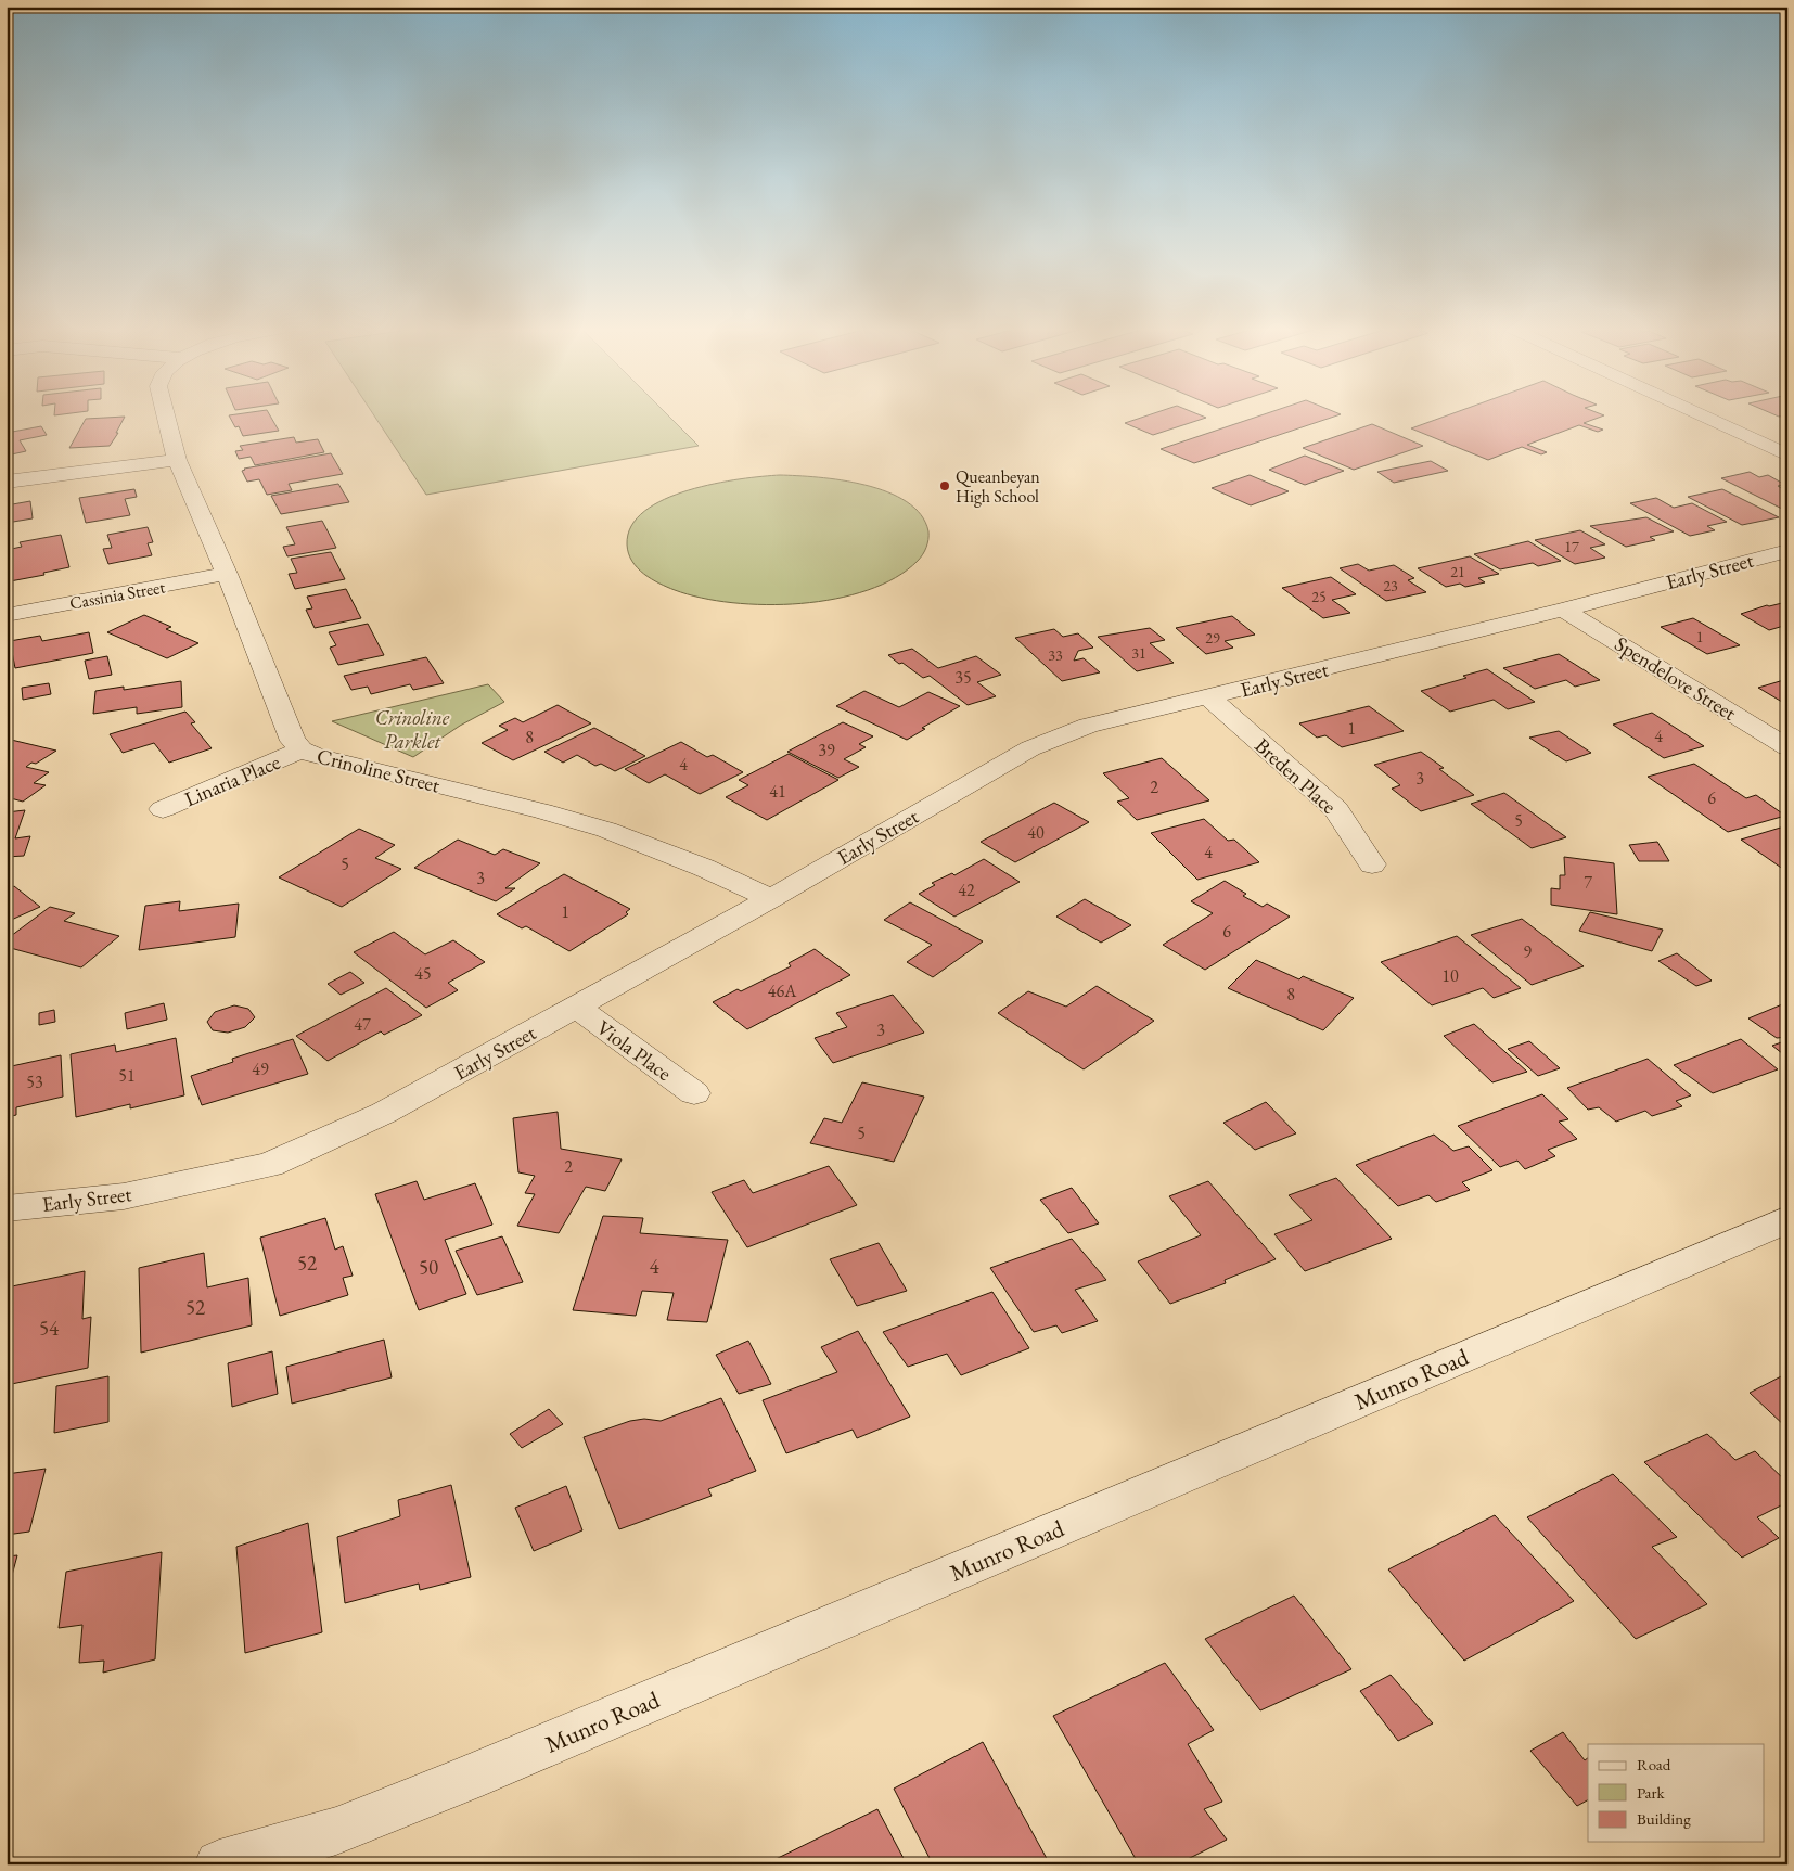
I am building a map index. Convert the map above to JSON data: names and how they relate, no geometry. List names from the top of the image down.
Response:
{
  "streets": {
    "street": [
      "Early Street",
      "Cassinia Street",
      "Spendelove Street",
      "Crinoline Street",
      "Breden Place",
      "Linaria Place",
      "Viola Place",
      "Munro Road"
    ]
  },
  "crossings": [
    ["Early Street", "Spendelove Street"],
    ["Early Street", "Crinoline Street"],
    ["Early Street", "Breden Place"],
    ["Early Street", "Viola Place"],
    ["Cassinia Street", "Crinoline Street"],
    ["Crinoline Street", "Linaria Place"]
  ],
  "parks": ["Crinoline Parklet"],
  "places": ["Queanbeyan High School"],
  "house_numbers": [
    "17",
    "21",
    "23",
    "25",
    "1",
    "29",
    "31",
    "33",
    "35",
    "1",
    "4",
    "8",
    "39",
    "4",
    "3",
    "2",
    "41",
    "6",
    "5",
    "40",
    "4",
    "5",
    "3",
    "7",
    "42",
    "1",
    "6",
    "9",
    "45",
    "10",
    "46A",
    "8",
    "47",
    "3",
    "49",
    "51",
    "53",
    "5",
    "2",
    "52",
    "4",
    "50",
    "52",
    "54"
  ],
  "legend": ["Road", "Park", "Building"]
}
